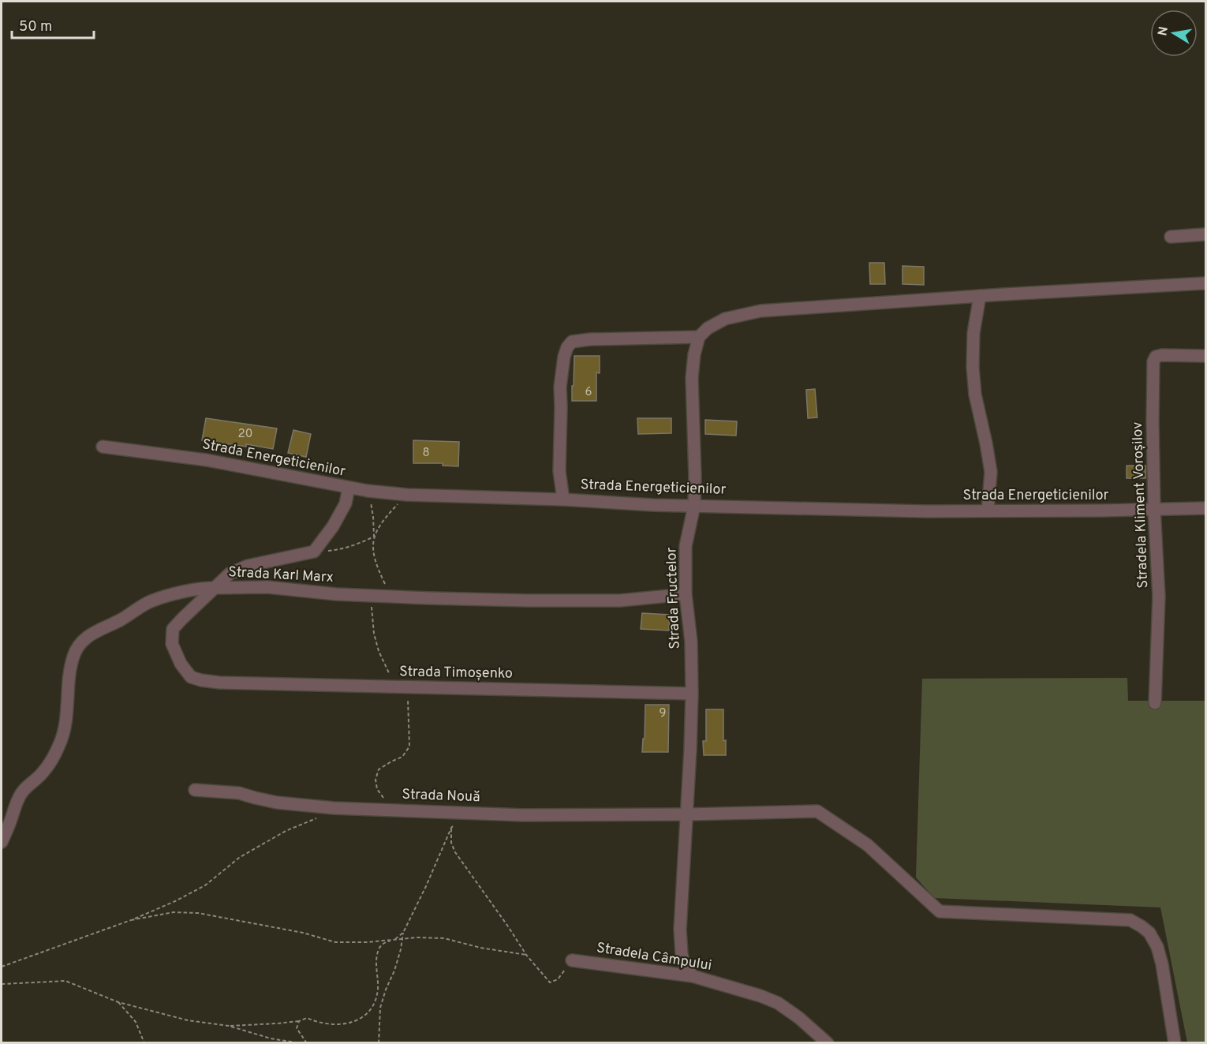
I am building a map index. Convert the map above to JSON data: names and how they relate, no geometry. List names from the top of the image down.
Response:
{
  "streets": {
    "street": [
      "Strada Energeticienilor",
      "Stradela Kliment Voroșilov",
      "Strada Karl Marx",
      "Strada Fructelor",
      "Strada Timoșenko",
      "Strada Nouă",
      "Stradela Câmpului"
    ]
  },
  "crossings": [
    ["Strada Energeticienilor", "Stradela Kliment Voroșilov"],
    ["Strada Energeticienilor", "Strada Fructelor"],
    ["Strada Karl Marx", "Strada Fructelor"],
    ["Strada Karl Marx", "Strada Timoșenko"],
    ["Strada Fructelor", "Strada Timoșenko"],
    ["Strada Fructelor", "Strada Nouă"],
    ["Strada Fructelor", "Stradela Câmpului"]
  ],
  "house_numbers": [
    "6",
    "20",
    "8",
    "9"
  ],
  "scale_bar": "50 m",
  "north": "left"
}
